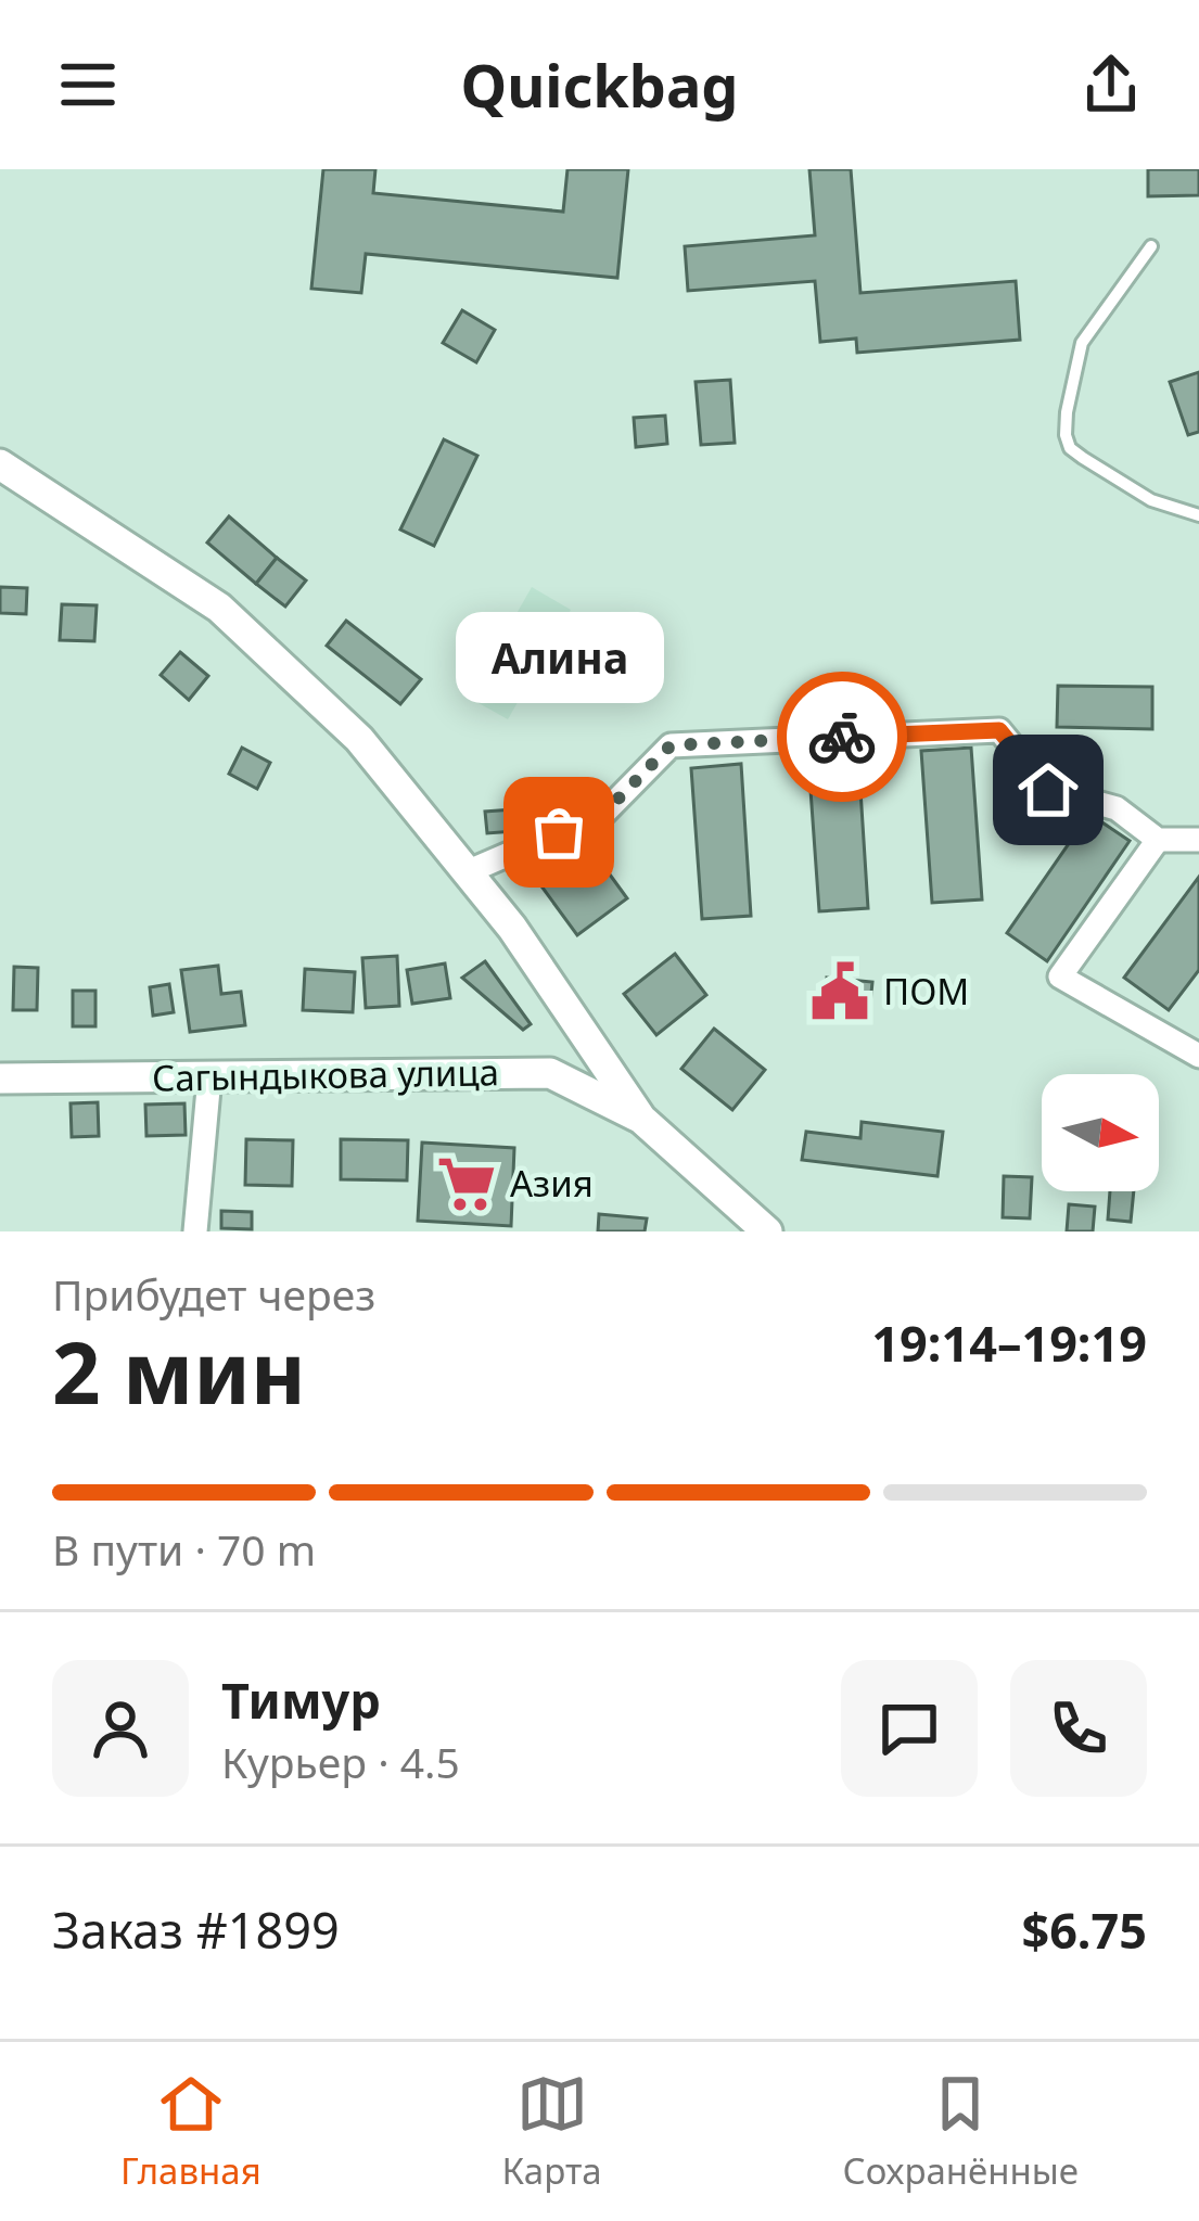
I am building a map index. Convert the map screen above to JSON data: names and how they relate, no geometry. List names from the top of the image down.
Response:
{
  "streets": {
    "street": ["Сагындыкова улица"]
  },
  "places": {
    "other": ["Алина"],
    "public building": ["ПОМ"],
    "supermarket": ["Азия"]
  },
  "north": "right",
  "page": {
    "header": "Quickbag",
    "bubble": "Алина",
    "heading": ["2 мин", "Прибудет через", "19:14–19:19"],
    "panel": [
      "Тимур",
      "Курьер · 4.5",
      "Заказ #1899",
      "$6.75"
    ],
    "bar": "В пути · 70 m",
    "tabs": ["Главная", "Карта", "Сохранённые"]
  }
}
